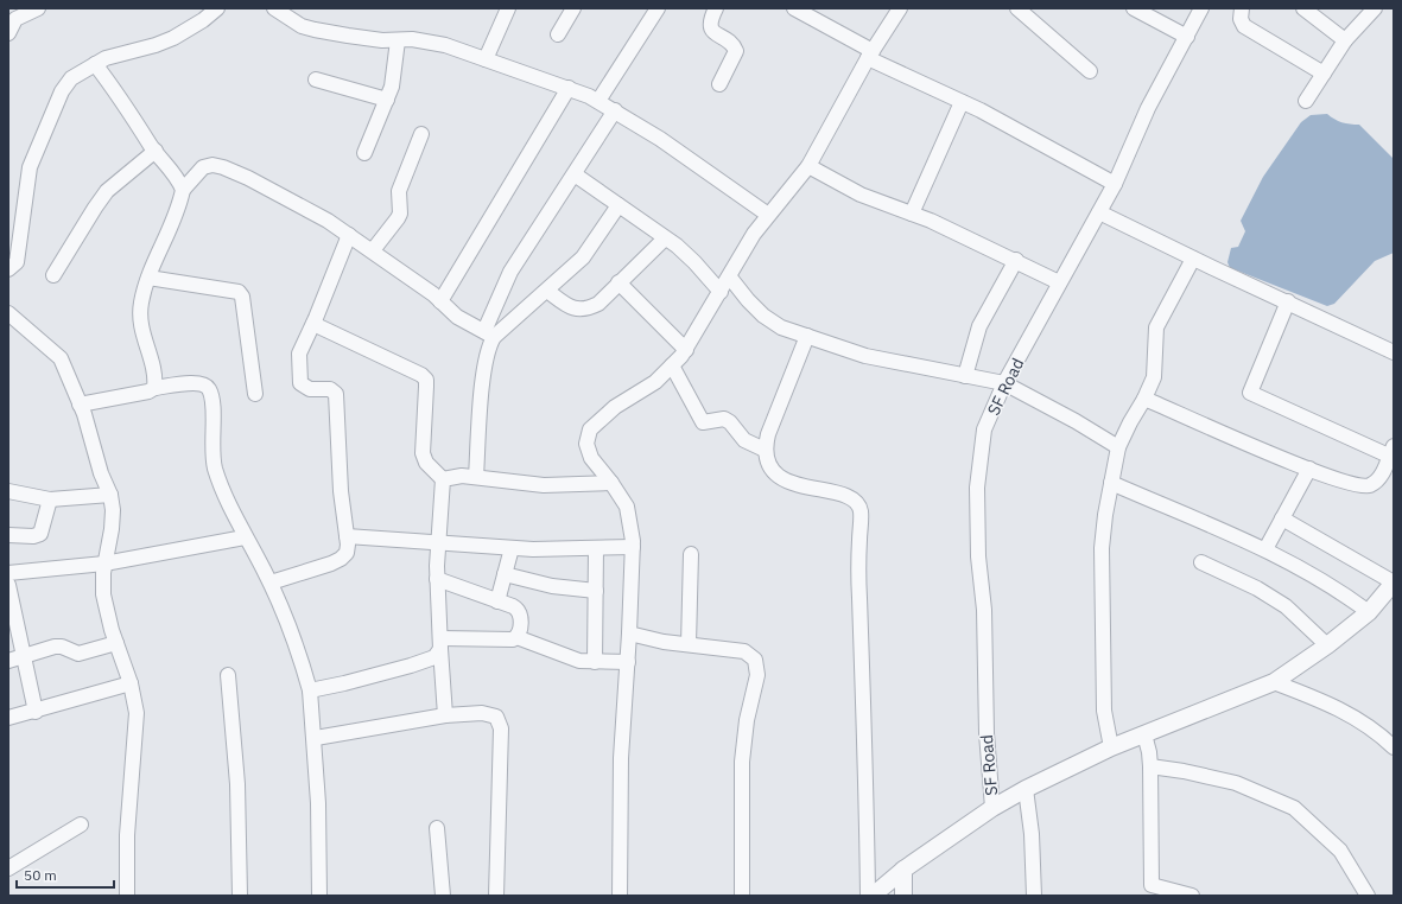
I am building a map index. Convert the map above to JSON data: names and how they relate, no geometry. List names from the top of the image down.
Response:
{
  "streets": {
    "street": ["SF Road"]
  },
  "scale_bar": "50 m"
}
